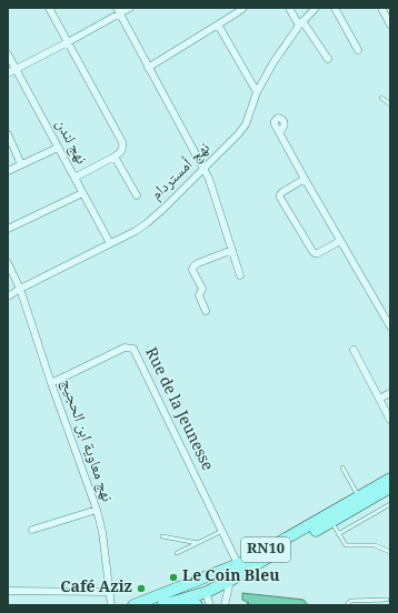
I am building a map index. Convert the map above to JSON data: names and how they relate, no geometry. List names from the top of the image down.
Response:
{
  "streets": {
    "main road": ["RN10"],
    "street": [
      "نهج لندن",
      "نهج أمستردام",
      "Rue de la Jeunesse",
      "نهج معاوية ابن الحجيج"
    ]
  },
  "crossings": [
    ["نهج لندن", "نهج أمستردام"],
    ["نهج أمستردام", "نهج معاوية ابن الحجيج"],
    ["Rue de la Jeunesse", "نهج معاوية ابن الحجيج"],
    ["Rue de la Jeunesse", "RN10"]
  ],
  "places": ["Le Coin Bleu", "Café Aziz"]
}
